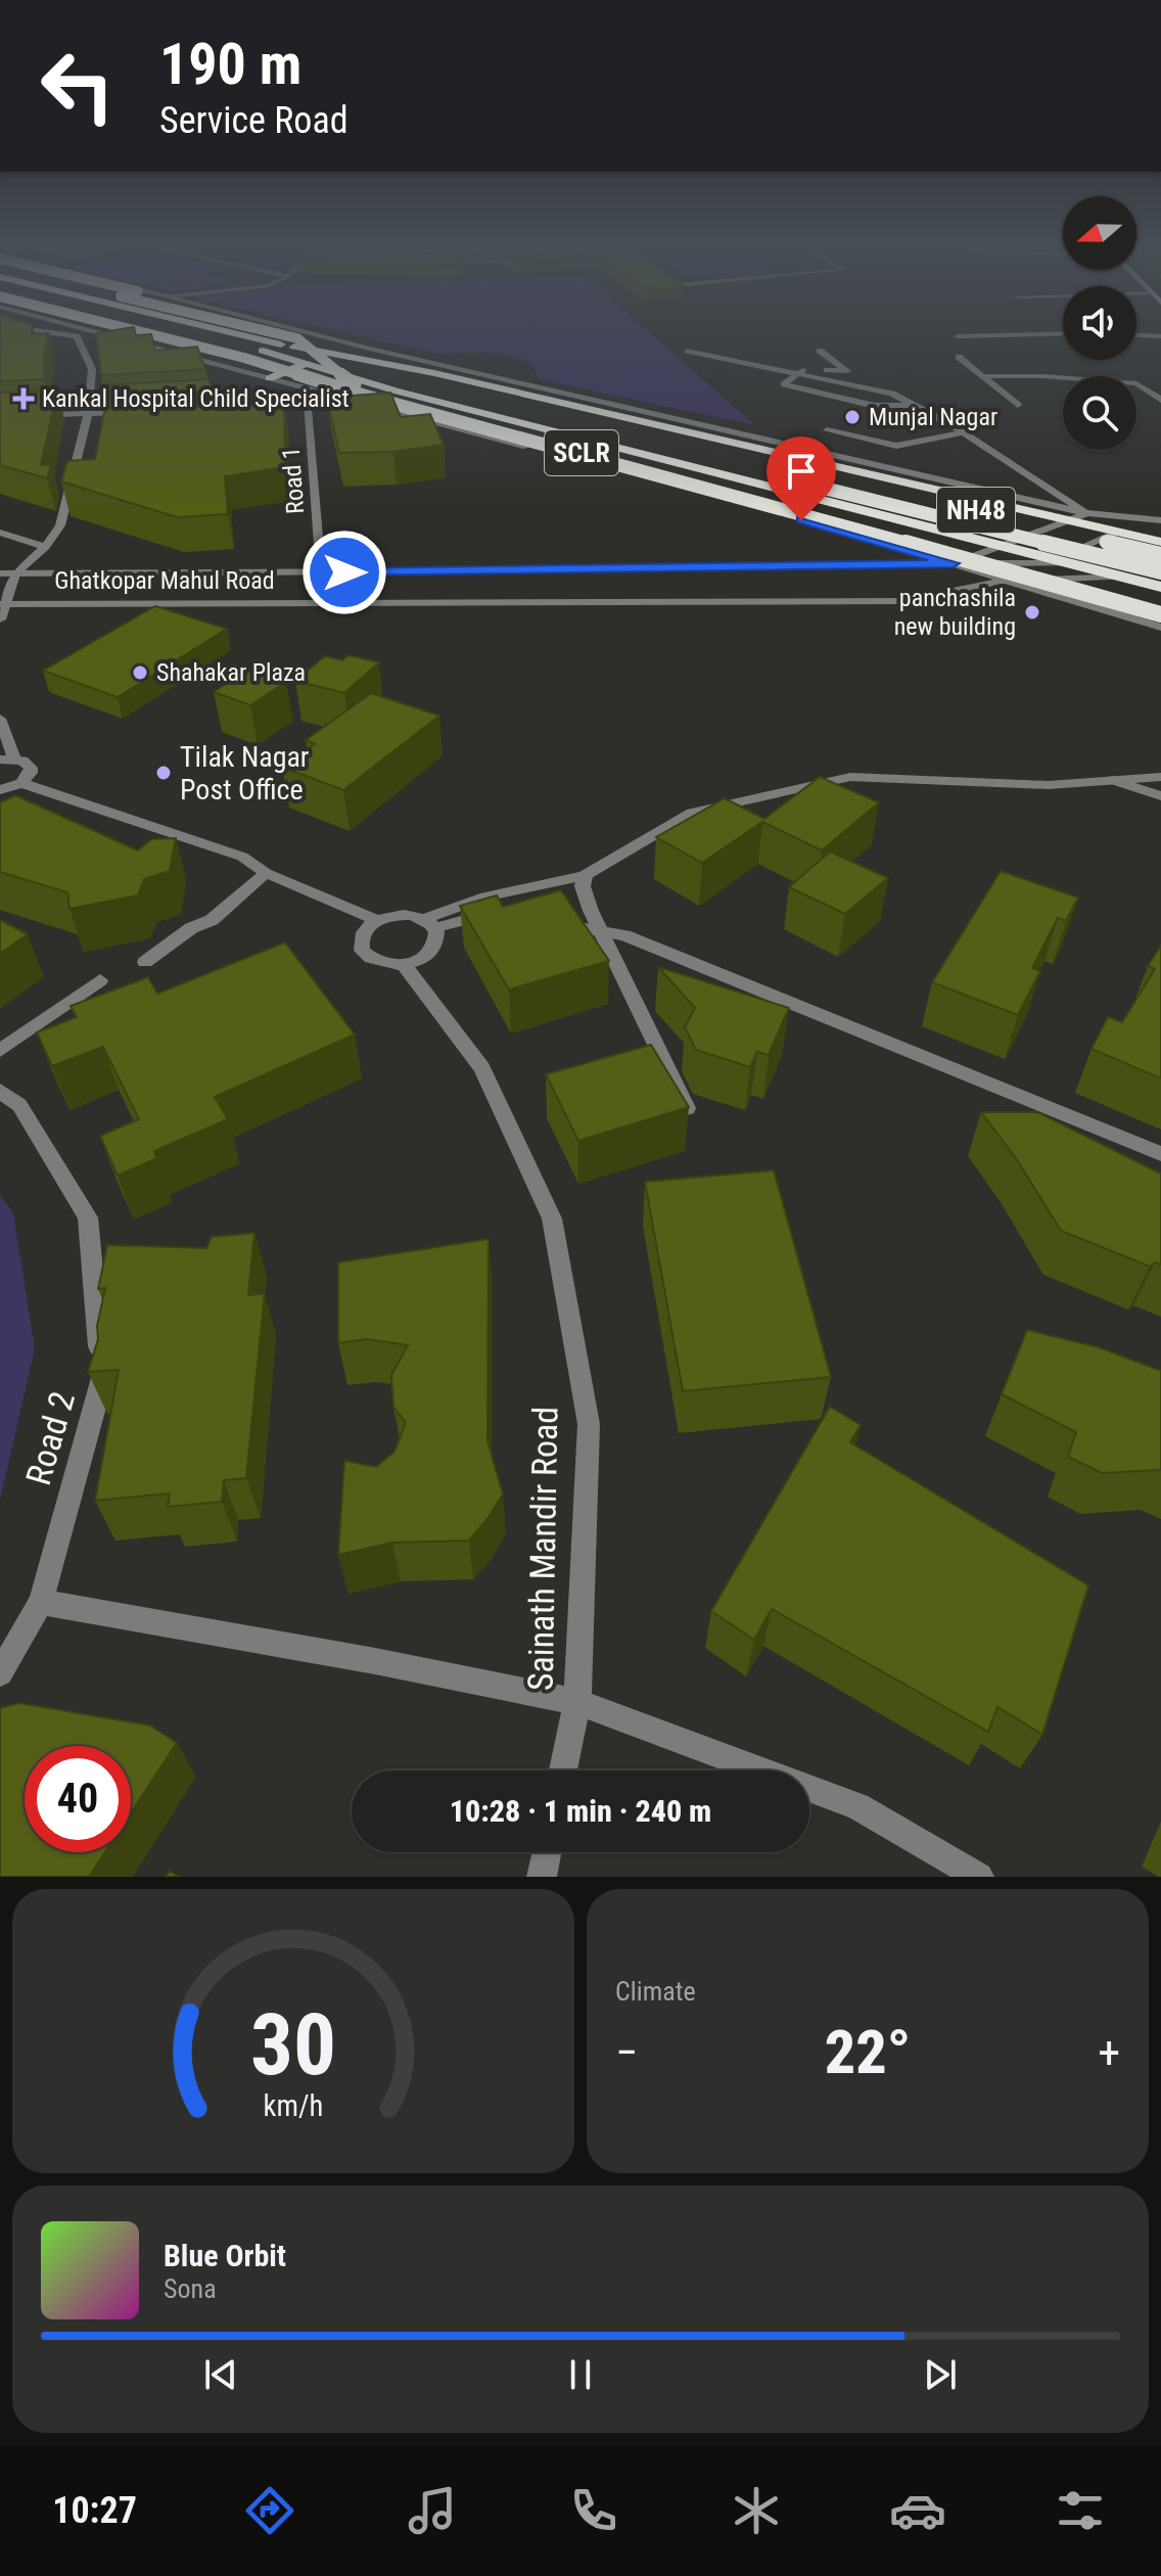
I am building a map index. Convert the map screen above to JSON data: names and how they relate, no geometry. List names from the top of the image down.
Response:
{
  "streets": {
    "highway": ["SCLR", "NH48"],
    "main road": ["Ghatkopar Mahul Road"],
    "street": ["Road 1", "Road 2", "Sainath Mandir Road"]
  },
  "crossings": [
    ["Road 1", "Ghatkopar Mahul Road"]
  ],
  "places": {
    "health": ["Kankal Hospital Child Specialist"],
    "other": [
      "Munjal Nagar",
      "panchashila new building",
      "Shahakar Plaza",
      "Tilak Nagar Post Office"
    ]
  },
  "north": "left",
  "page": {
    "turn": ["190 m", "Service Road"],
    "limit": "40",
    "trip": "10:28 · 1 min · 240 m",
    "tile": "Climate",
    "heat": ["−", "22°", "+"],
    "song": ["Blue Orbit", "Sona"],
    "tabs": "10:27",
    "gauge": ["30", "km/h"]
  }
}
